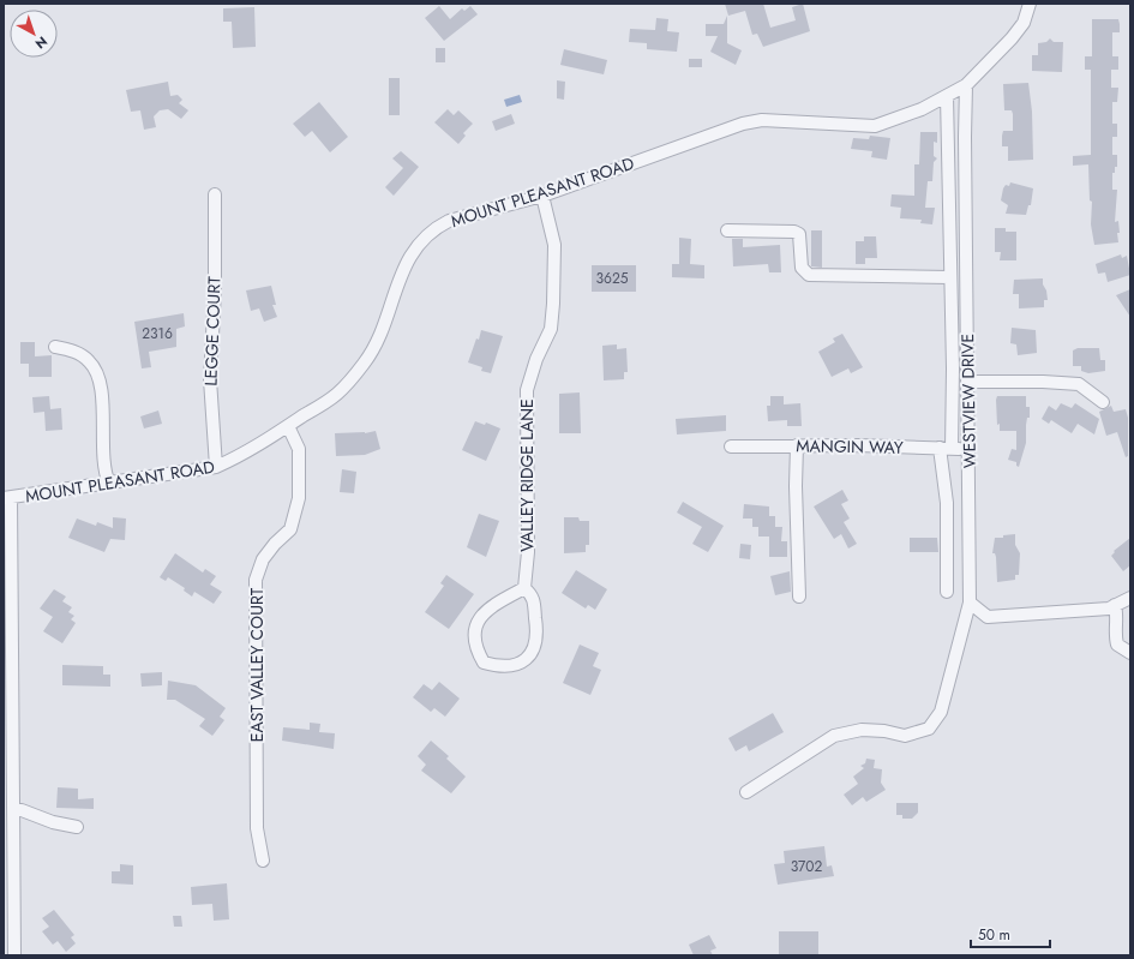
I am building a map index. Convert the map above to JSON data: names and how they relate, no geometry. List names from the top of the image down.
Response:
{
  "streets": {
    "street": [
      "MOUNT PLEASANT ROAD",
      "LEGGE COURT",
      "WESTVIEW DRIVE",
      "MANGIN WAY",
      "VALLEY RIDGE LANE",
      "EAST VALLEY COURT"
    ]
  },
  "crossings": [
    ["MOUNT PLEASANT ROAD", "LEGGE COURT"],
    ["MOUNT PLEASANT ROAD", "WESTVIEW DRIVE"],
    ["MOUNT PLEASANT ROAD", "VALLEY RIDGE LANE"],
    ["MOUNT PLEASANT ROAD", "EAST VALLEY COURT"],
    ["WESTVIEW DRIVE", "MANGIN WAY"]
  ],
  "house_numbers": ["3625", "2316", "3702"],
  "scale_bar": "50 m",
  "north": "bottom right"
}
